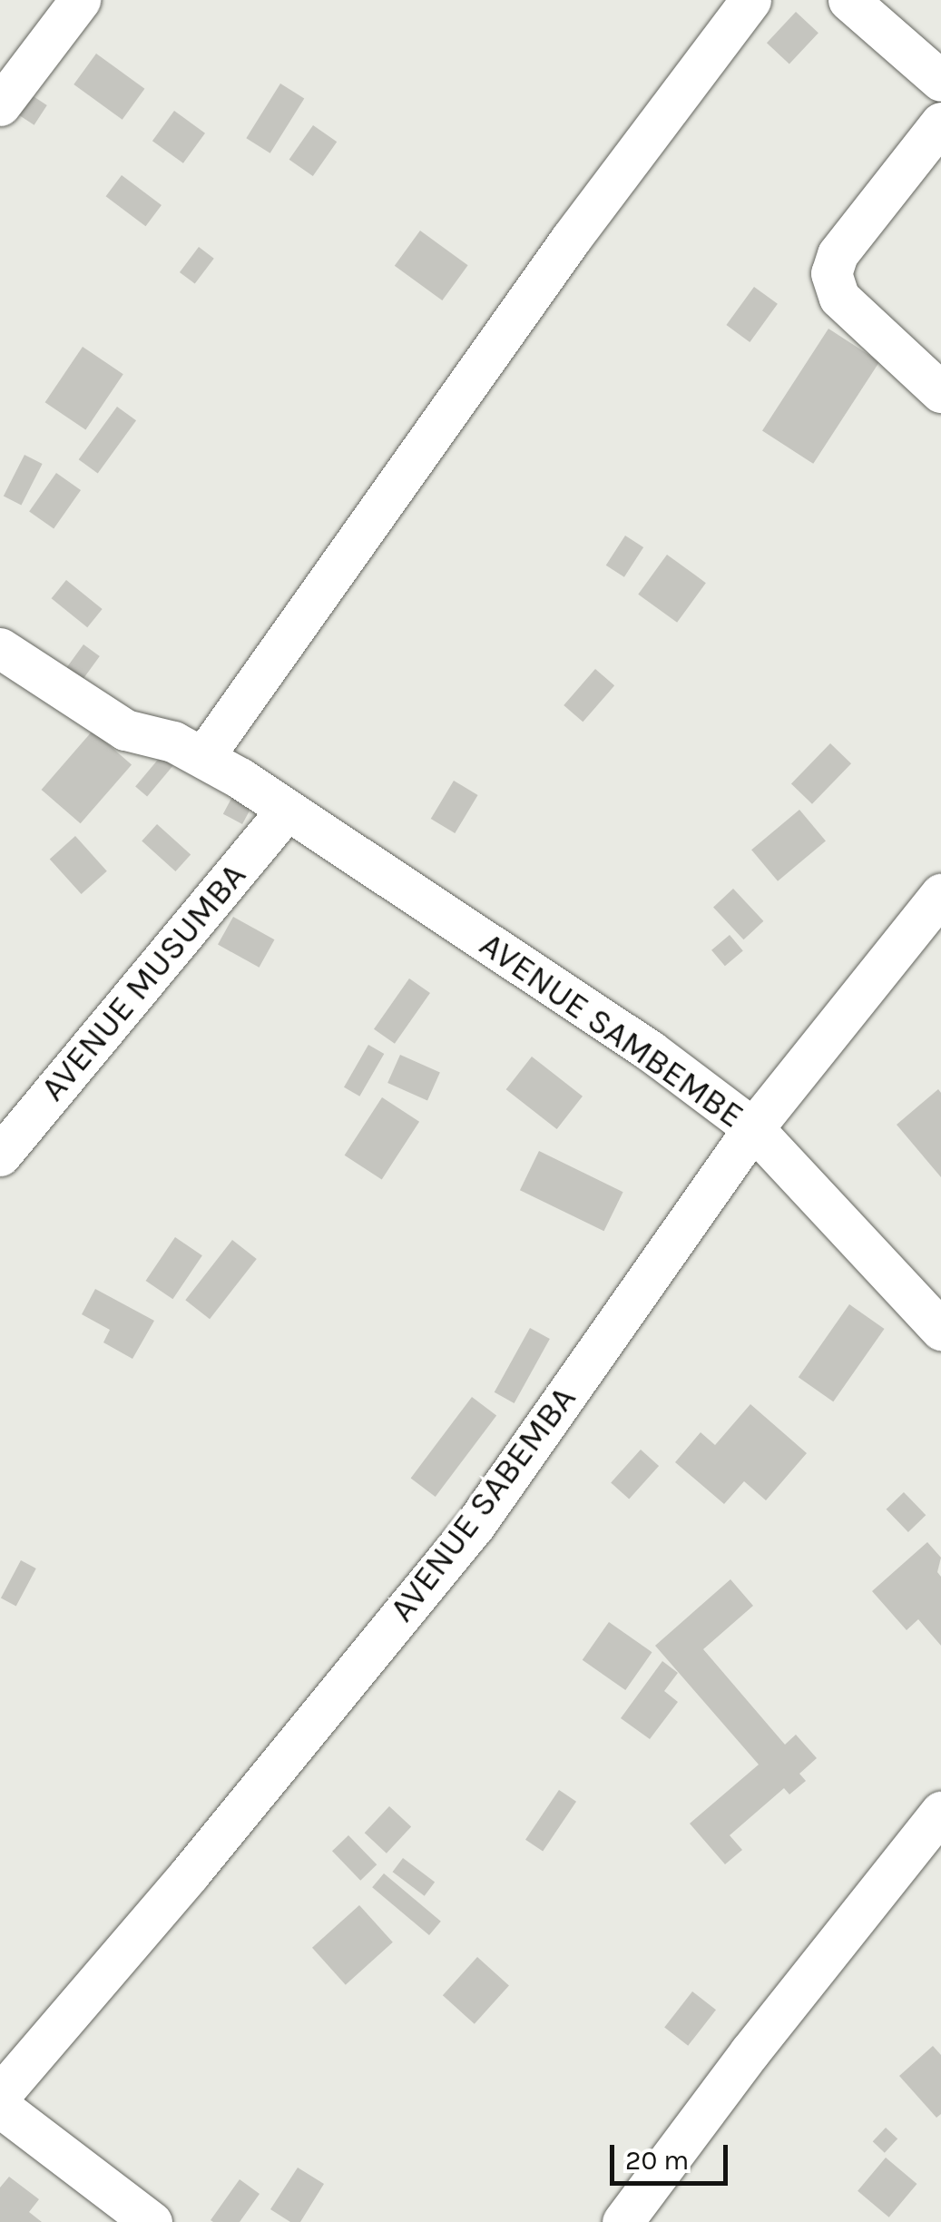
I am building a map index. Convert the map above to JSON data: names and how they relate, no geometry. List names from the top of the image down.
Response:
{
  "streets": {
    "street": ["AVENUE MUSUMBA", "AVENUE SAMBEMBE", "AVENUE SABEMBA"]
  },
  "crossings": [
    ["AVENUE MUSUMBA", "AVENUE SAMBEMBE"],
    ["AVENUE SAMBEMBE", "AVENUE SABEMBA"]
  ],
  "scale_bar": "20 m"
}
